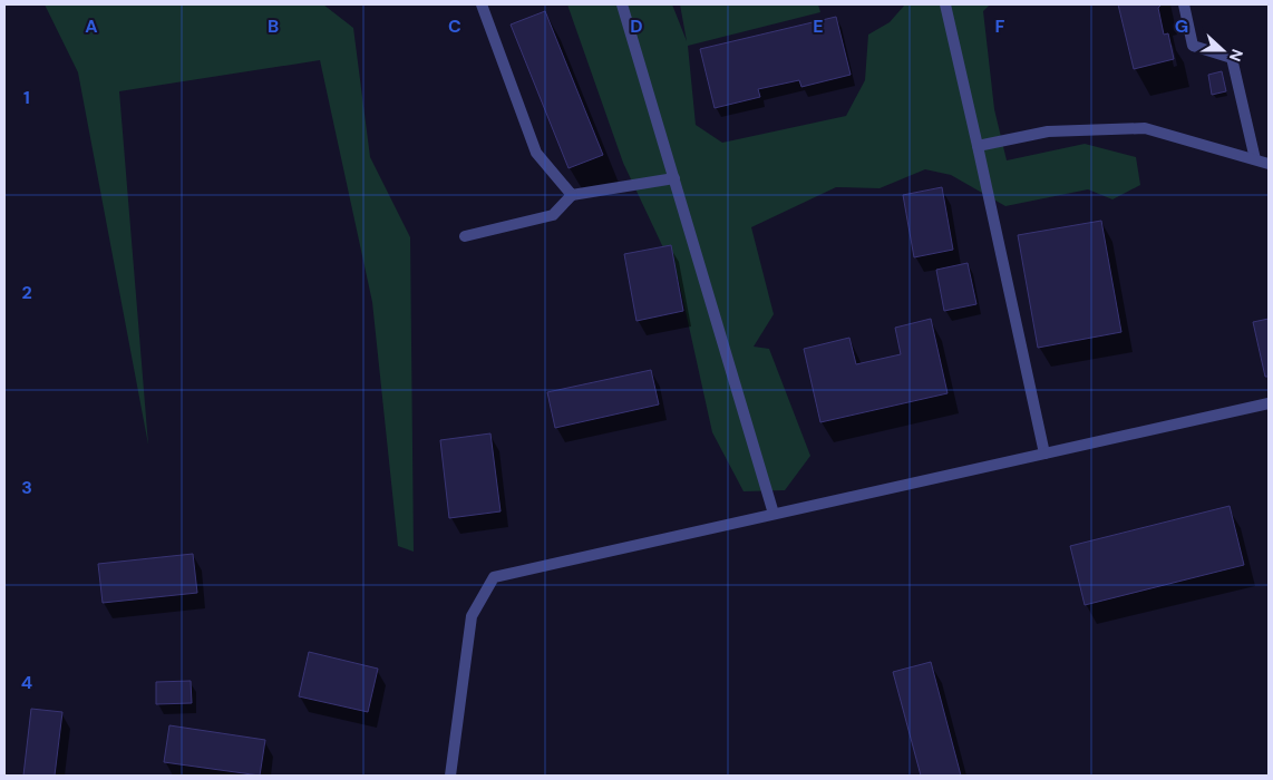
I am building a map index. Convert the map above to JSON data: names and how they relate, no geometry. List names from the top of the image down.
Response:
{
  "north": "right",
  "grid": {
    "columns": [
      "A",
      "B",
      "C",
      "D",
      "E",
      "F",
      "G"
    ],
    "rows": [
      "1",
      "2",
      "3",
      "4"
    ]
  }
}
